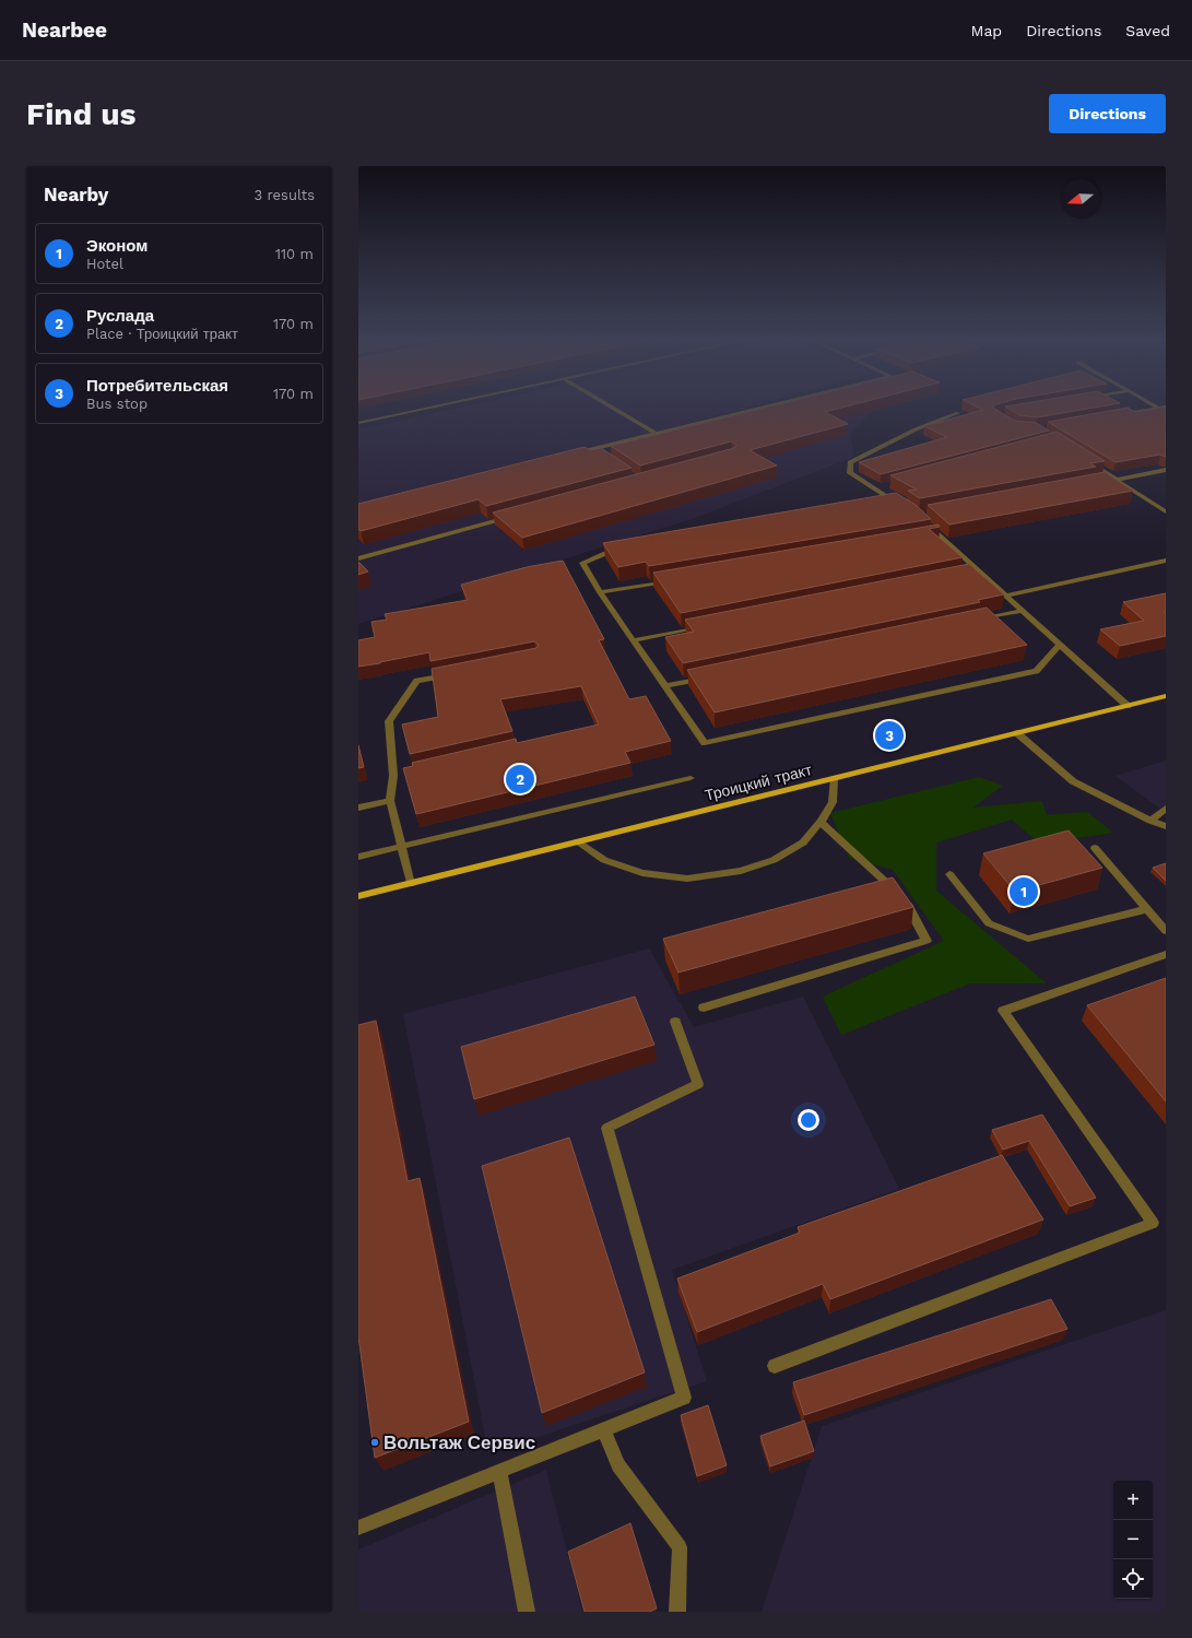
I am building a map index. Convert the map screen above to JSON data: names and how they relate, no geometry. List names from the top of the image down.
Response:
{
  "streets": {
    "main road": ["Троицкий тракт"]
  },
  "places": ["Вольтаж Сервис"],
  "north": "left",
  "page": {
    "header": "Nearbee",
    "nav": ["Map", "Directions", "Saved"],
    "buttons": "Directions",
    "title": "Find us",
    "heading": ["Nearby", "3 results"],
    "list": [
      {
        "mark": "1",
        "name": "Эконом",
        "note": "Hotel",
        "value": "110 m"
      },
      {
        "mark": "2",
        "name": "Руслада",
        "note": "Place · Троицкий тракт",
        "value": "170 m"
      },
      {
        "mark": "3",
        "name": "Потребительская",
        "note": "Bus stop",
        "value": "170 m"
      }
    ],
    "pins": ["3", "2", "1"],
    "map_buttons": ["+", "−"]
  }
}
